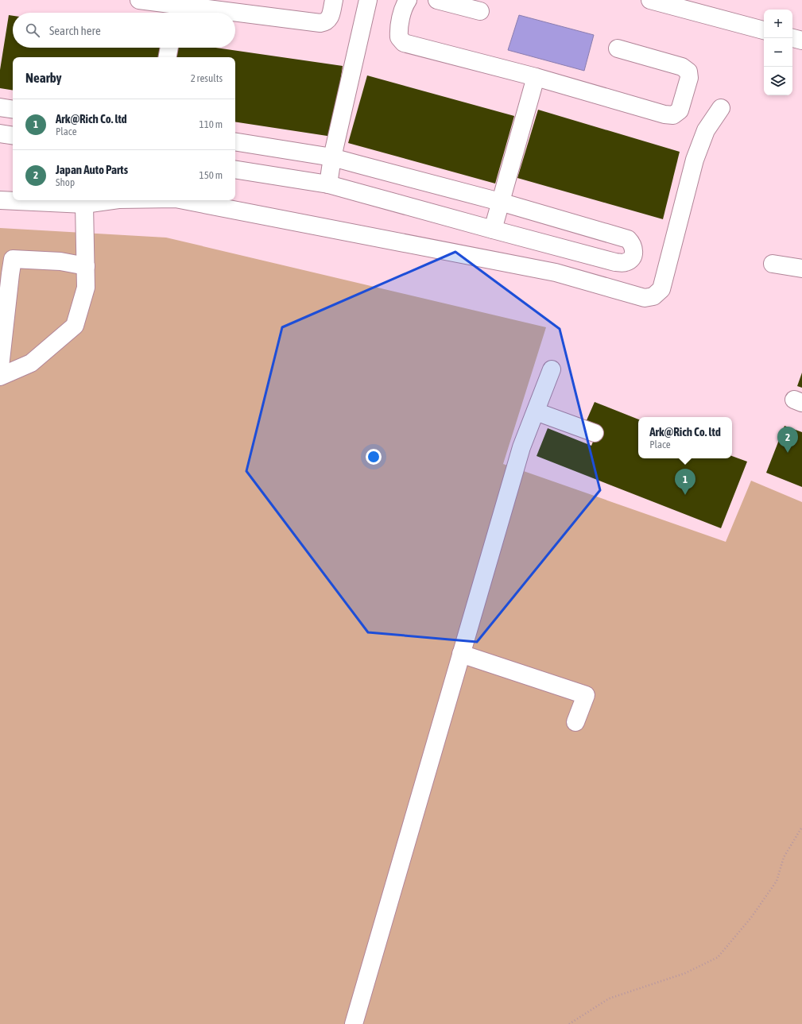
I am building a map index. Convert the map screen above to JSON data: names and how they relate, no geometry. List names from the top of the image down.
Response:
{
  "page": {
    "map_buttons": ["+", "−"],
    "search": "Search here",
    "heading": ["Nearby", "2 results"],
    "list": [
      {
        "mark": "1",
        "name": "Ark@Rich Co. ltd",
        "note": "Place",
        "value": "110 m"
      },
      {
        "mark": "2",
        "name": "Japan Auto Parts",
        "note": "Shop",
        "value": "150 m"
      }
    ],
    "popup": ["Ark@Rich Co. ltd", "Place"],
    "pins": ["2", "1"]
  }
}
